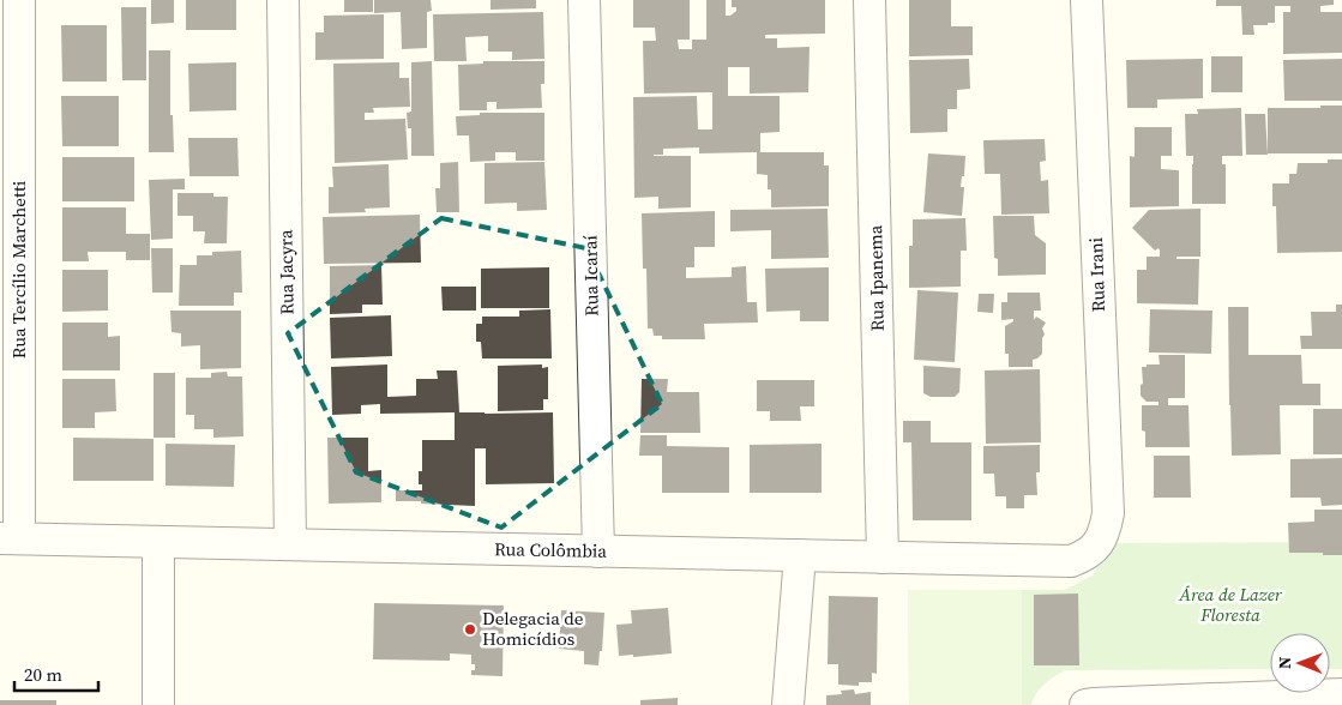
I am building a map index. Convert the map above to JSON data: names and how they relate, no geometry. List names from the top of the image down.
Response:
{
  "streets": {
    "street": [
      "Rua Tercílio Marchetti",
      "Rua Jacyra",
      "Rua Irani",
      "Rua Icaraí",
      "Rua Ipanema",
      "Rua Colômbia"
    ]
  },
  "crossings": [
    ["Rua Tercílio Marchetti", "Rua Colômbia"],
    ["Rua Jacyra", "Rua Colômbia"],
    ["Rua Irani", "Rua Colômbia"],
    ["Rua Icaraí", "Rua Colômbia"],
    ["Rua Ipanema", "Rua Colômbia"]
  ],
  "parks": ["Área de Lazer Floresta"],
  "places": ["Delegacia de Homicídios"],
  "scale_bar": "20 m",
  "north": "left"
}
